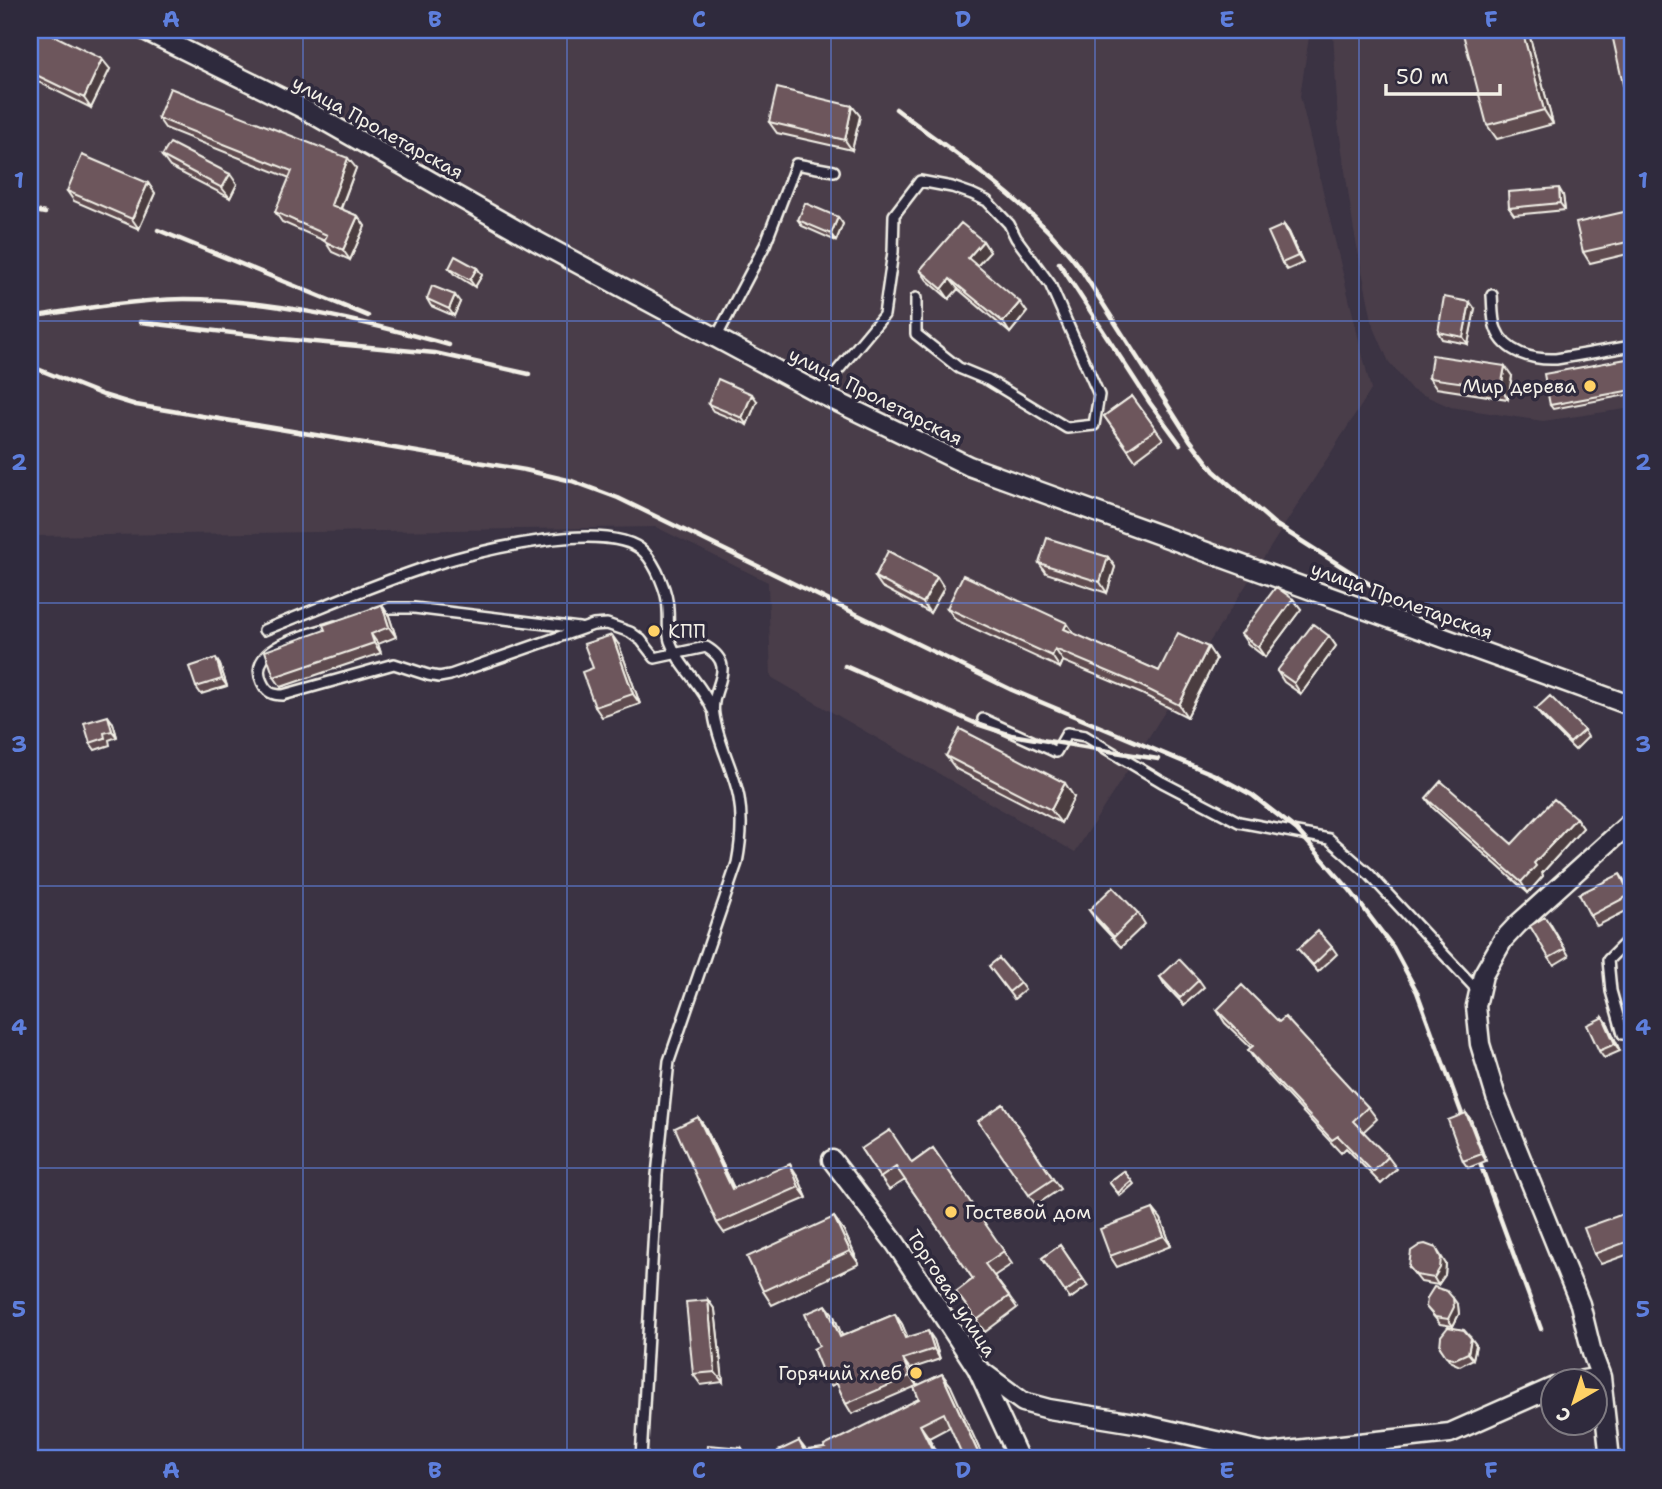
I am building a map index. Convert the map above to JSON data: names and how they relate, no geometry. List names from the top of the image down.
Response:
{
  "streets": {
    "street": ["улица Пролетарская", "Торговая улица"]
  },
  "places": [
    "Мир дерева",
    "КПП",
    "Гостевой дом",
    "Горячий хлеб"
  ],
  "scale_bar": "50 m",
  "north": "bottom left",
  "grid": {
    "columns": [
      "A",
      "B",
      "C",
      "D",
      "E",
      "F"
    ],
    "rows": [
      "1",
      "2",
      "3",
      "4",
      "5"
    ]
  }
}
